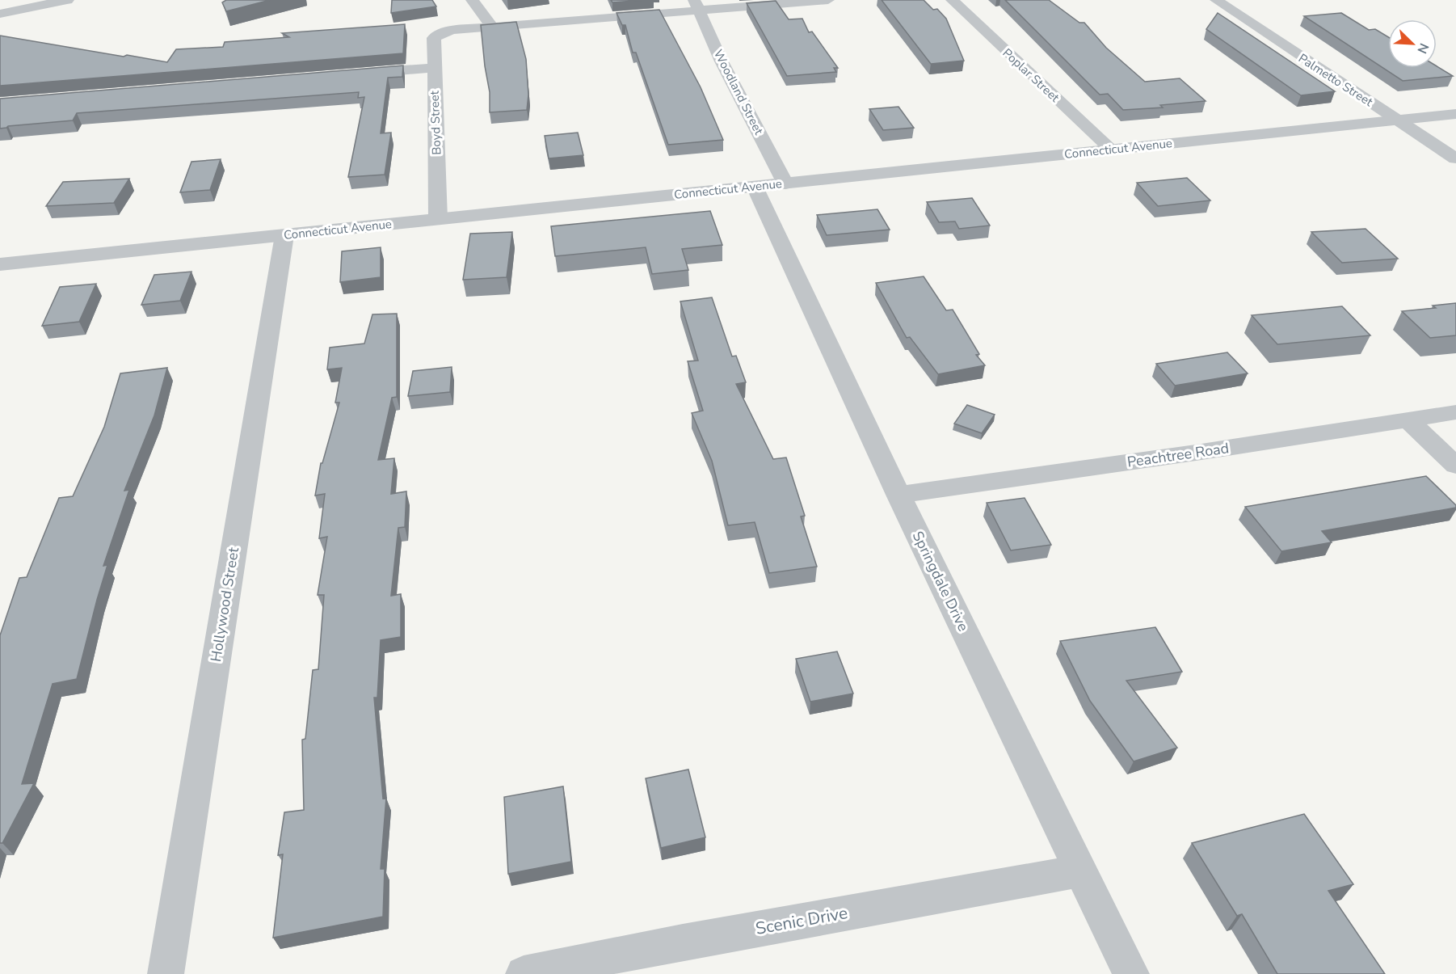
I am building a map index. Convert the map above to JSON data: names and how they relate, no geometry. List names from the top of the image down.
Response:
{
  "streets": {
    "street": [
      "Poplar Street",
      "Palmetto Street",
      "Woodland Street",
      "Boyd Street",
      "Connecticut Avenue",
      "Peachtree Road",
      "Springdale Drive",
      "Hollywood Street",
      "Scenic Drive"
    ]
  },
  "crossings": [
    ["Poplar Street", "Connecticut Avenue"],
    ["Palmetto Street", "Connecticut Avenue"],
    ["Woodland Street", "Connecticut Avenue"],
    ["Boyd Street", "Connecticut Avenue"],
    ["Connecticut Avenue", "Springdale Drive"],
    ["Connecticut Avenue", "Hollywood Street"],
    ["Peachtree Road", "Springdale Drive"],
    ["Springdale Drive", "Scenic Drive"]
  ],
  "north": "bottom right"
}
